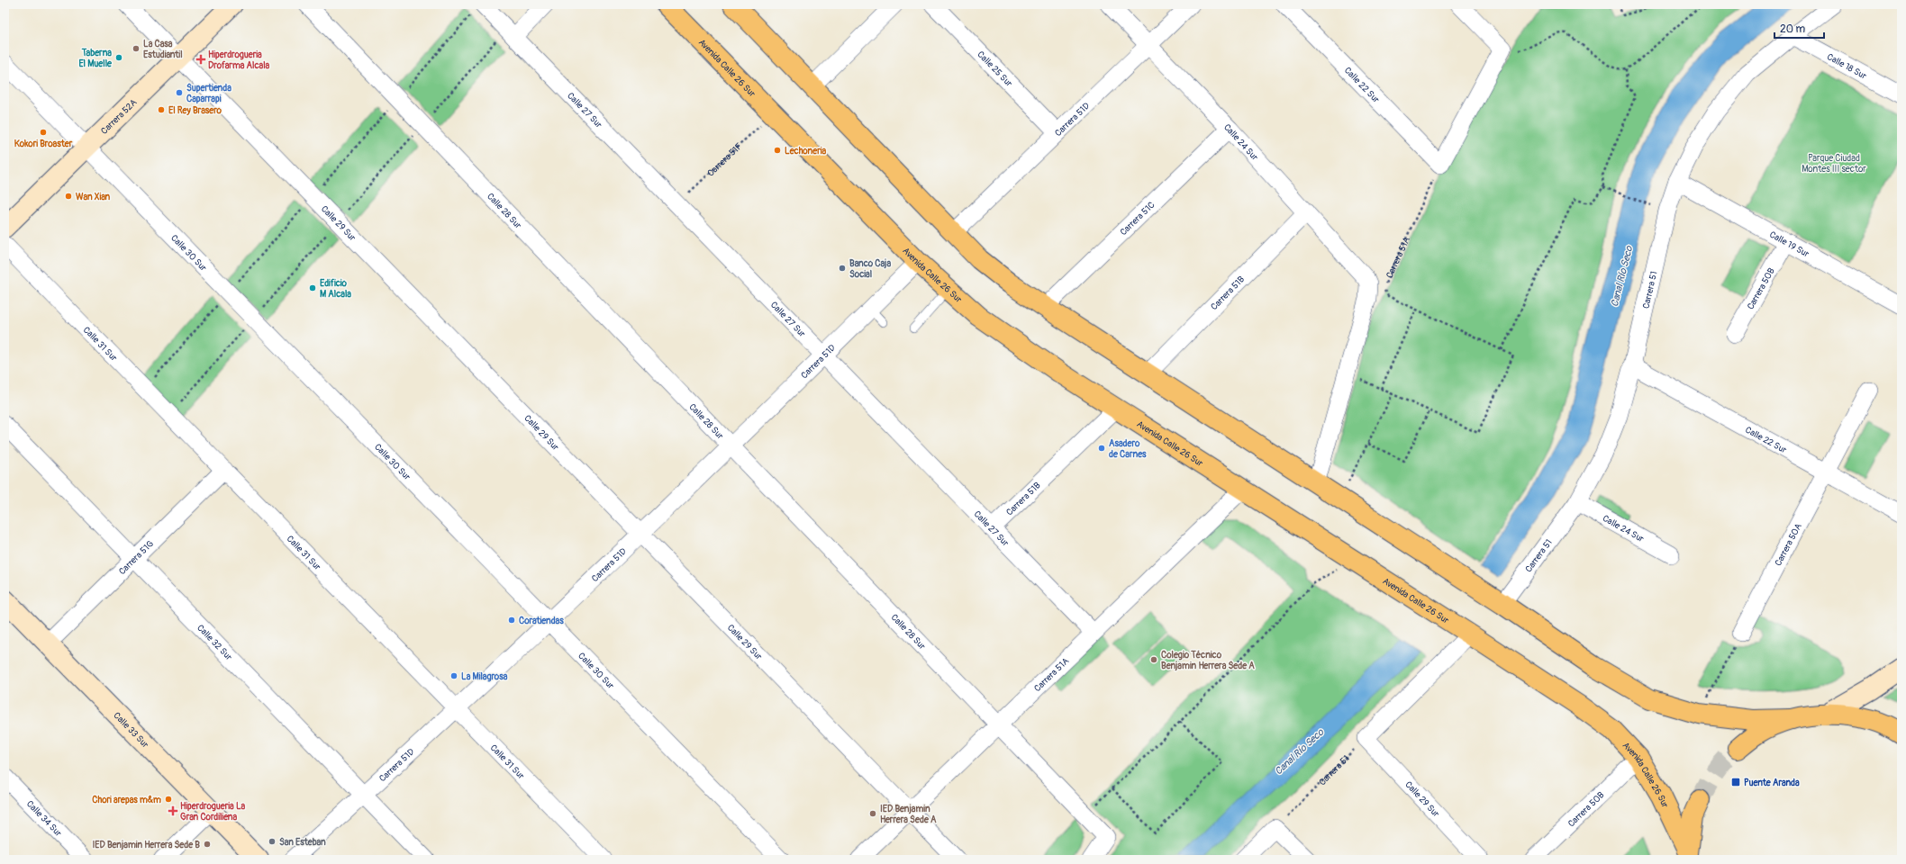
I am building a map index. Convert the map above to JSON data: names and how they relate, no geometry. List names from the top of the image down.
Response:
{
  "streets": {
    "main road": ["Avenida Calle 26 Sur"],
    "street": [
      "Calle 18 Sur",
      "Calle 25 Sur",
      "Calle 22 Sur",
      "Calle 27 Sur",
      "Carrera 52A",
      "Carrera 51D",
      "Calle 24 Sur",
      "Calle 28 Sur",
      "Carrera 51C",
      "Calle 29 Sur",
      "Calle 19 Sur",
      "Calle 30 Sur",
      "Carrera 51A",
      "Carrera 50B",
      "Carrera 51",
      "Carrera 51B",
      "Calle 31 Sur",
      "Carrera 50A",
      "Carrera 51G",
      "Calle 32 Sur",
      "Calle 33 Sur",
      "Calle 34 Sur"
    ],
    "path": ["Carrera 51F"]
  },
  "crossings": [
    ["Calle 18 Sur", "Carrera 51"],
    ["Avenida Calle 26 Sur", "Carrera 51D"],
    ["Avenida Calle 26 Sur", "Carrera 51F"],
    ["Avenida Calle 26 Sur", "Carrera 51A"],
    ["Avenida Calle 26 Sur", "Carrera 50B"],
    ["Avenida Calle 26 Sur", "Carrera 51B"],
    ["Calle 25 Sur", "Carrera 51D"],
    ["Calle 22 Sur", "Carrera 51A"],
    ["Calle 22 Sur", "Carrera 51"],
    ["Calle 22 Sur", "Carrera 50A"],
    ["Calle 27 Sur", "Carrera 51D"],
    ["Calle 27 Sur", "Carrera 51F"],
    ["Calle 27 Sur", "Carrera 51A"],
    ["Calle 27 Sur", "Carrera 51B"],
    ["Carrera 52A", "Calle 29 Sur"],
    ["Carrera 52A", "Calle 30 Sur"],
    ["Carrera 51D", "Calle 24 Sur"],
    ["Carrera 51D", "Calle 28 Sur"],
    ["Carrera 51D", "Calle 29 Sur"],
    ["Carrera 51D", "Calle 30 Sur"],
    ["Carrera 51D", "Calle 31 Sur"],
    ["Carrera 51D", "Calle 32 Sur"],
    ["Calle 24 Sur", "Carrera 51C"],
    ["Calle 24 Sur", "Carrera 51A"],
    ["Calle 24 Sur", "Carrera 51"],
    ["Calle 24 Sur", "Carrera 51B"],
    ["Calle 28 Sur", "Carrera 51A"],
    ["Calle 29 Sur", "Carrera 51A"],
    ["Calle 29 Sur", "Carrera 51"],
    ["Calle 19 Sur", "Carrera 50B"],
    ["Calle 19 Sur", "Carrera 51"],
    ["Calle 31 Sur", "Carrera 51G"],
    ["Carrera 51G", "Calle 32 Sur"],
    ["Carrera 51G", "Calle 33 Sur"]
  ],
  "water": ["Canal Río Seco"],
  "parks": ["Parque Ciudad Montes III sector"],
  "places": {
    "other": [
      "La Casa Estudiantil",
      "Taberna El Muelle",
      "Supertienda Caparrapi",
      "El Rey Brasero",
      "Kokori Broaster",
      "Lechoneria",
      "Wan Xian",
      "Banco Caja Social",
      "Edificio M Alcala",
      "Asadero de Carnes",
      "Coratiendas",
      "Colegio Técnico Benjamin Herrera Sede A",
      "La Milagrosa",
      "Chori arepas m&m",
      "IED Benjamin Herrera Sede A",
      "San Esteban",
      "IED Benjamin Herrera Sede B"
    ],
    "health": ["Hiperdrogueria Drofarma Alcala", "Hiperdrogueria La Gran Cordiliena"],
    "transit": ["Puente Aranda"]
  },
  "scale_bar": "20 m"
}
